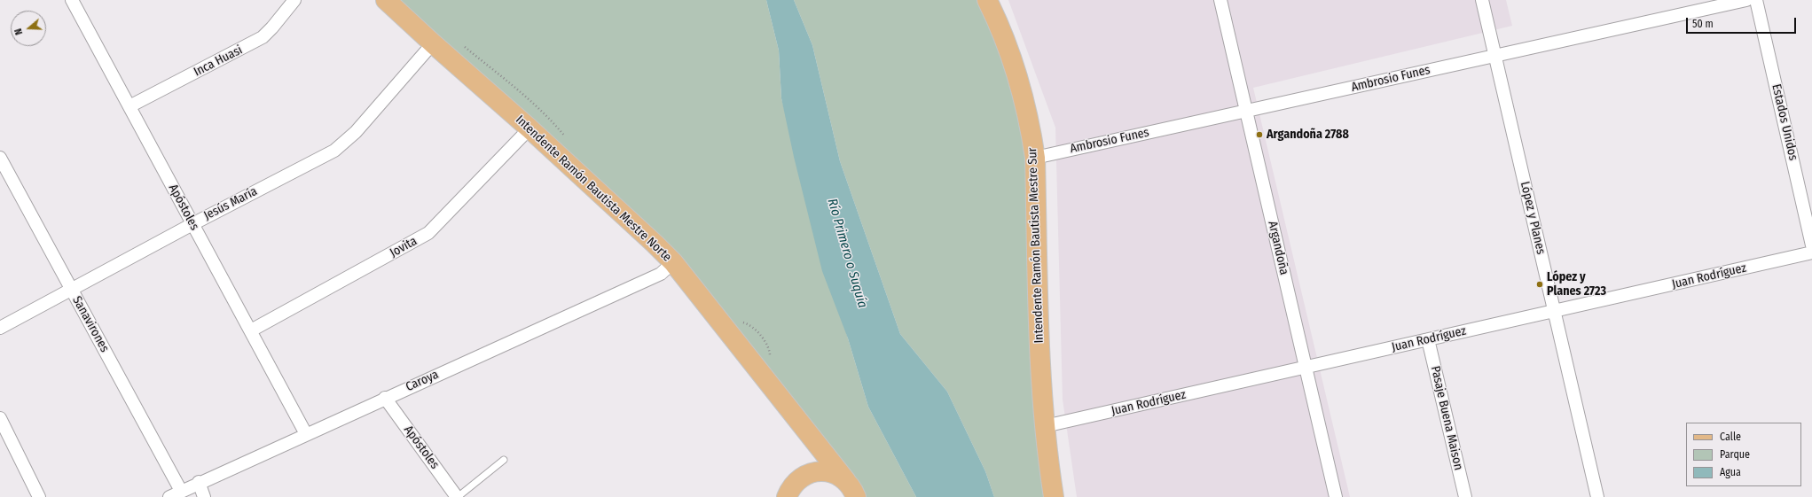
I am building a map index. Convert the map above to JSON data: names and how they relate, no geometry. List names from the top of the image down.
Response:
{
  "streets": {
    "main road": ["Intendente Ramón Bautista Mestre Norte", "Intendente Ramón Bautista Mestre Sur"],
    "street": [
      "Inca Huasi",
      "Ambrosio Funes",
      "Estados Unidos",
      "Jesús María",
      "Apóstoles",
      "López y Planes",
      "Jovita",
      "Argandoña",
      "Juan Rodríguez",
      "Sanavirones",
      "Caroya",
      "Pasaje Buena Maison"
    ]
  },
  "crossings": [
    ["Inca Huasi", "Apóstoles"],
    ["Ambrosio Funes", "López y Planes"],
    ["Ambrosio Funes", "Intendente Ramón Bautista Mestre Sur"],
    ["Ambrosio Funes", "Argandoña"],
    ["Intendente Ramón Bautista Mestre Norte", "Jesús María"],
    ["Intendente Ramón Bautista Mestre Norte", "Jovita"],
    ["Intendente Ramón Bautista Mestre Norte", "Caroya"],
    ["Jesús María", "Apóstoles"],
    ["Jesús María", "Sanavirones"],
    ["Apóstoles", "Jovita"],
    ["Apóstoles", "Caroya"],
    ["López y Planes", "Juan Rodríguez"],
    ["Intendente Ramón Bautista Mestre Sur", "Juan Rodríguez"],
    ["Argandoña", "Juan Rodríguez"],
    ["Juan Rodríguez", "Pasaje Buena Maison"],
    ["Sanavirones", "Caroya"]
  ],
  "water": ["Río Primero o Suquía"],
  "places": ["Argandoña 2788", "López y Planes 2723"],
  "legend": ["Calle", "Parque", "Agua"],
  "scale_bar": "50 m",
  "north": "left"
}
